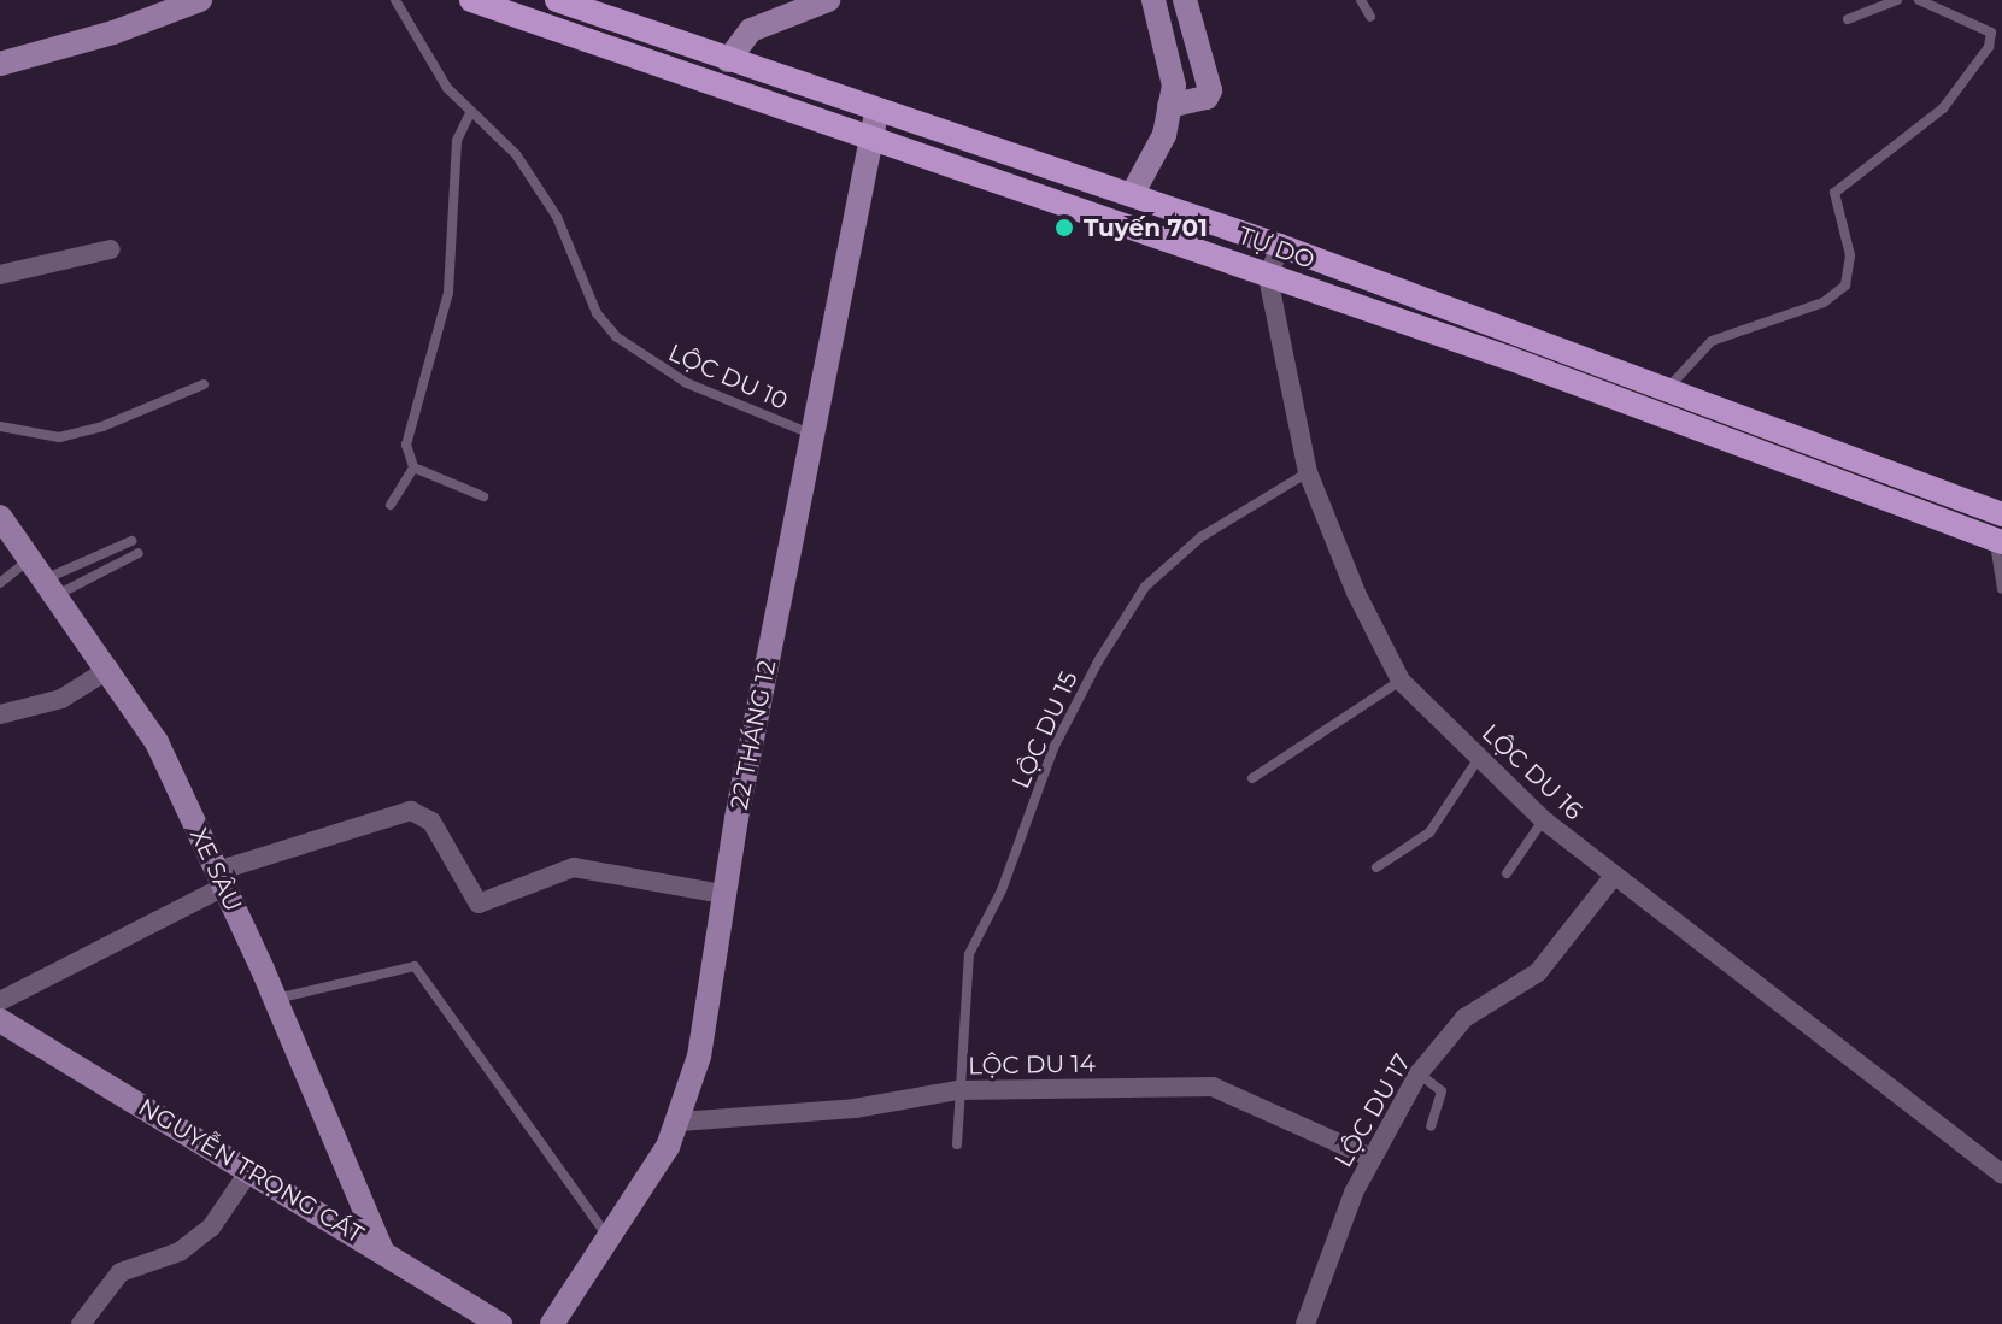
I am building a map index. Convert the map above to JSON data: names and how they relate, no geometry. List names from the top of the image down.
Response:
{
  "streets": {
    "main road": ["TỰ DO"],
    "street": [
      "22 THÁNG 12",
      "LỘC DU 16",
      "XE SÂU",
      "LỘC DU 14",
      "LỘC DU 17",
      "NGUYỄN TRỌNG CÁT"
    ],
    "lane": ["LỘC DU 10", "LỘC DU 15"]
  },
  "crossings": [
    ["TỰ DO", "22 THÁNG 12"],
    ["TỰ DO", "LỘC DU 16"],
    ["LỘC DU 10", "22 THÁNG 12"],
    ["LỘC DU 15", "LỘC DU 16"],
    ["LỘC DU 15", "LỘC DU 14"],
    ["22 THÁNG 12", "LỘC DU 14"],
    ["LỘC DU 16", "LỘC DU 17"],
    ["XE SÂU", "NGUYỄN TRỌNG CÁT"],
    ["LỘC DU 14", "LỘC DU 17"]
  ],
  "places": ["Tuyến 701"]
}
